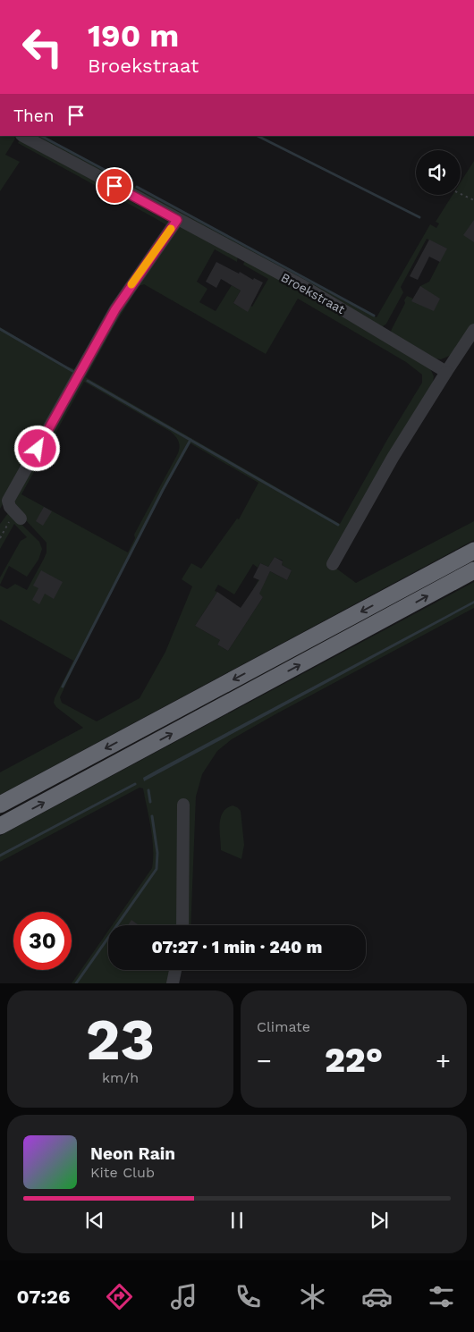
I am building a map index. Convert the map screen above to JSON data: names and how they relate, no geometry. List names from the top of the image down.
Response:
{
  "streets": {
    "street": ["Broekstraat"]
  },
  "page": {
    "turn": ["190 m", "Broekstraat"],
    "then": "Then",
    "limit": "30",
    "trip": "07:27 · 1 min · 240 m",
    "tile": [
      ["23", "km/h"],
      "Climate"
    ],
    "heat": ["−", "22°", "+"],
    "song": ["Neon Rain", "Kite Club"],
    "tabs": "07:26"
  }
}
